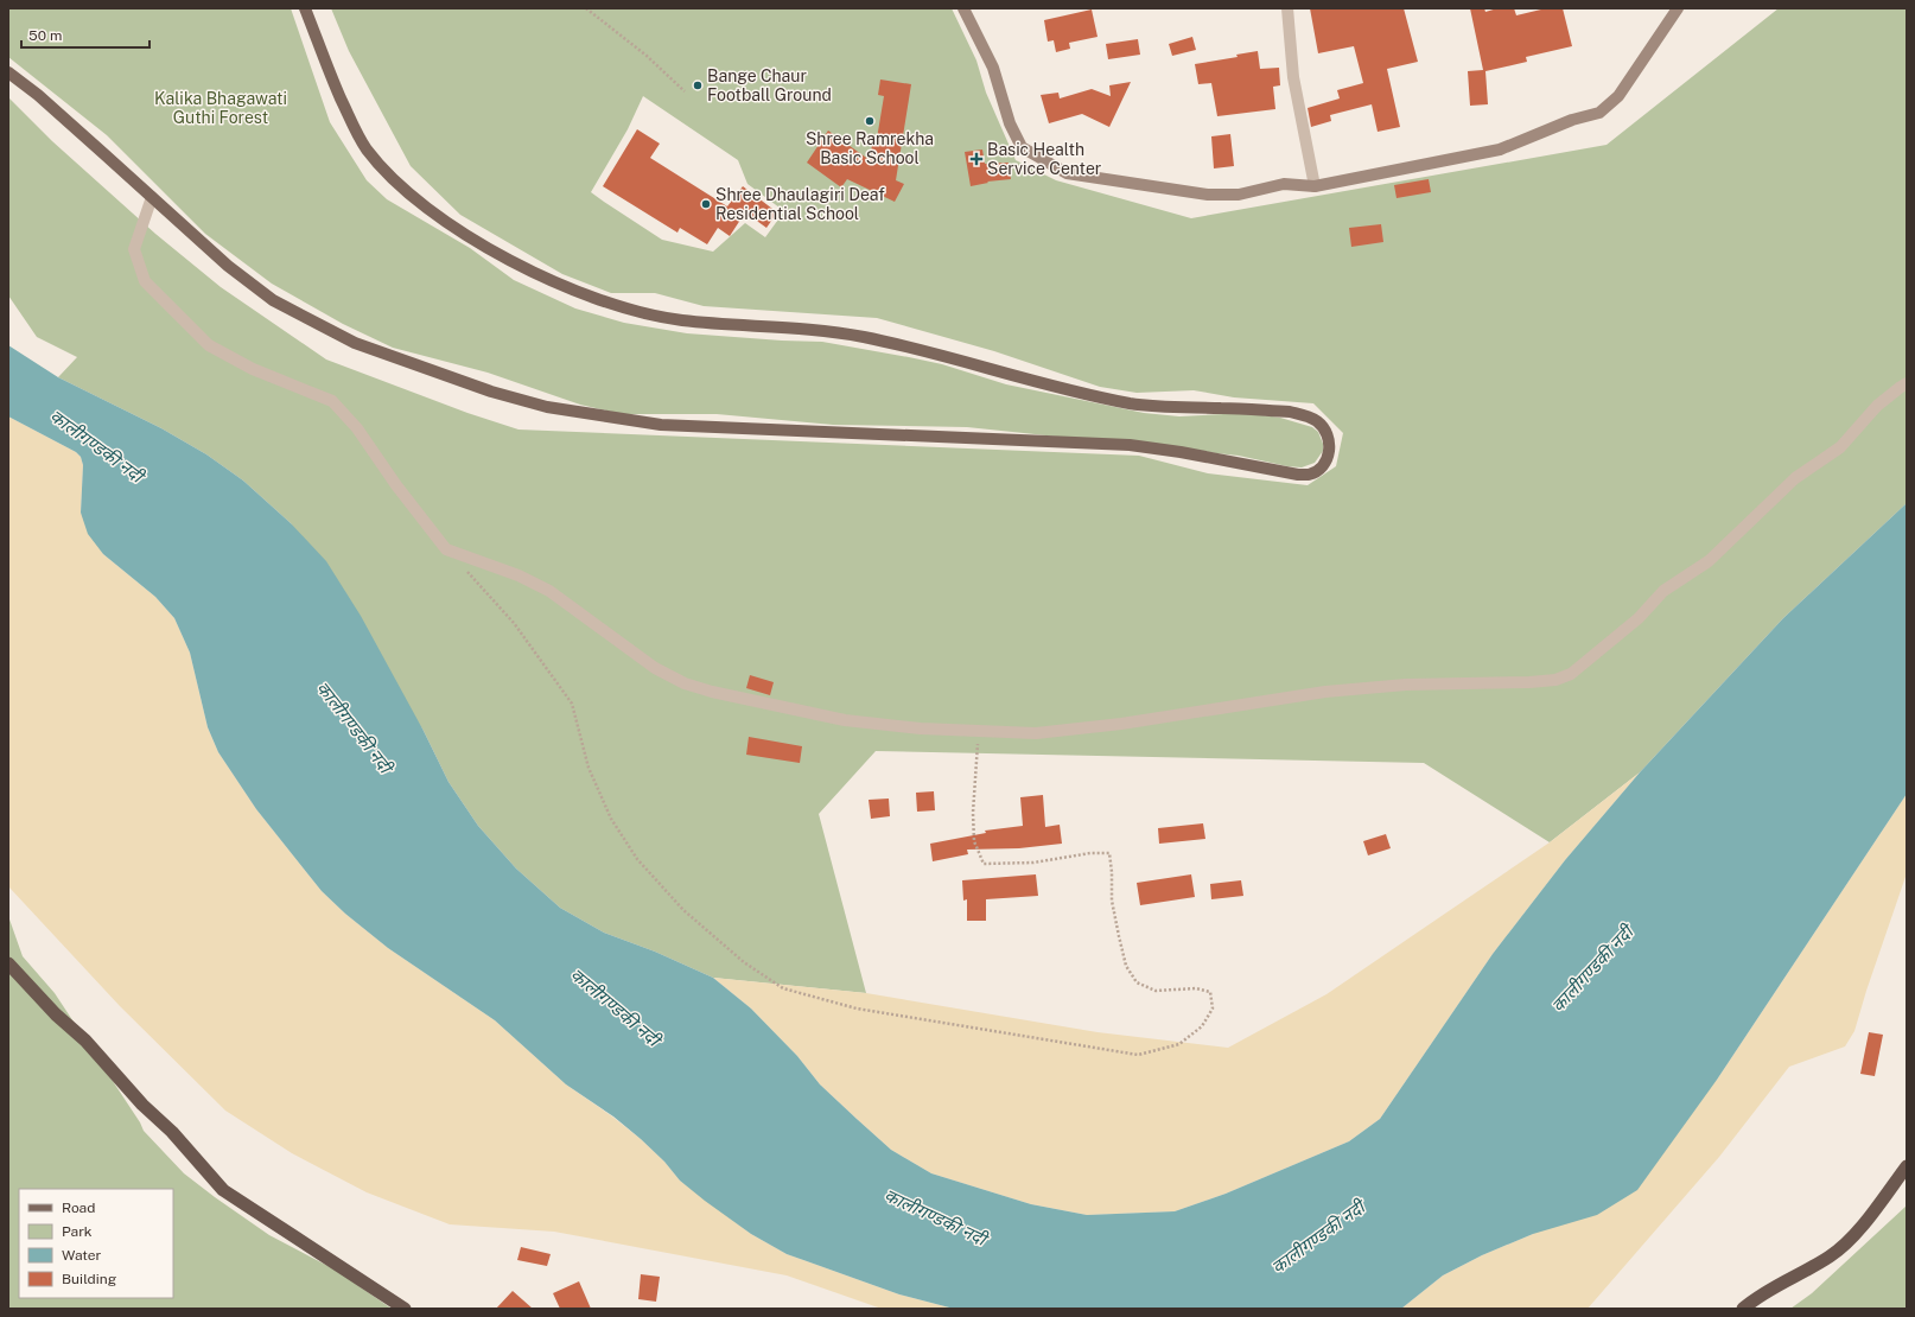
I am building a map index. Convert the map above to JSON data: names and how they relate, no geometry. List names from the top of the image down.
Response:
{
  "water": ["कालीगण्डकी नदी"],
  "parks": ["Kalika Bhagawati Guthi Forest"],
  "places": {
    "other": ["Bange Chaur Football Ground", "Shree Ramrekha Basic School", "Shree Dhaulagiri Deaf Residential School"],
    "health": ["Basic Health Service Center"]
  },
  "legend": [
    "Road",
    "Park",
    "Water",
    "Building"
  ],
  "scale_bar": "50 m"
}
